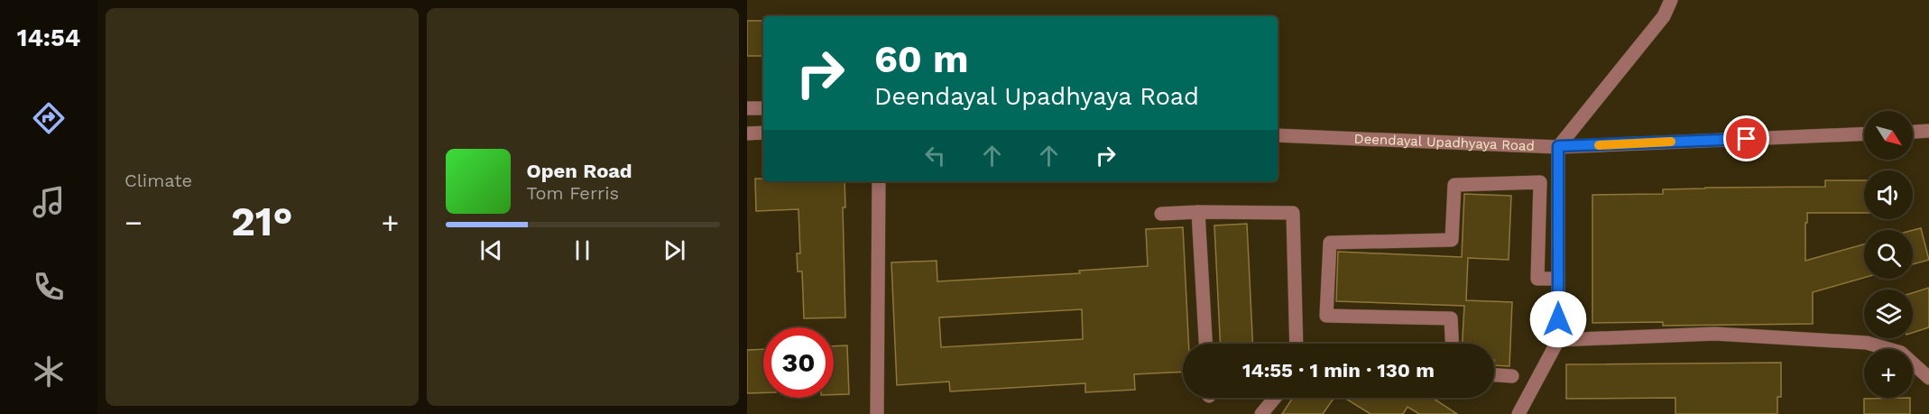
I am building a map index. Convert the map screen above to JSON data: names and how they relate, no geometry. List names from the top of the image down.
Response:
{
  "streets": {
    "street": ["Deendayal Upadhyaya Road"]
  },
  "north": "bottom right",
  "page": {
    "tabs": "14:54",
    "tile": "Climate",
    "turn": ["60 m", "Deendayal Upadhyaya Road"],
    "map_buttons": "+",
    "song": ["Open Road", "Tom Ferris"],
    "heat": ["−", "21°", "+"],
    "limit": "30",
    "trip": "14:55 · 1 min · 130 m"
  }
}
